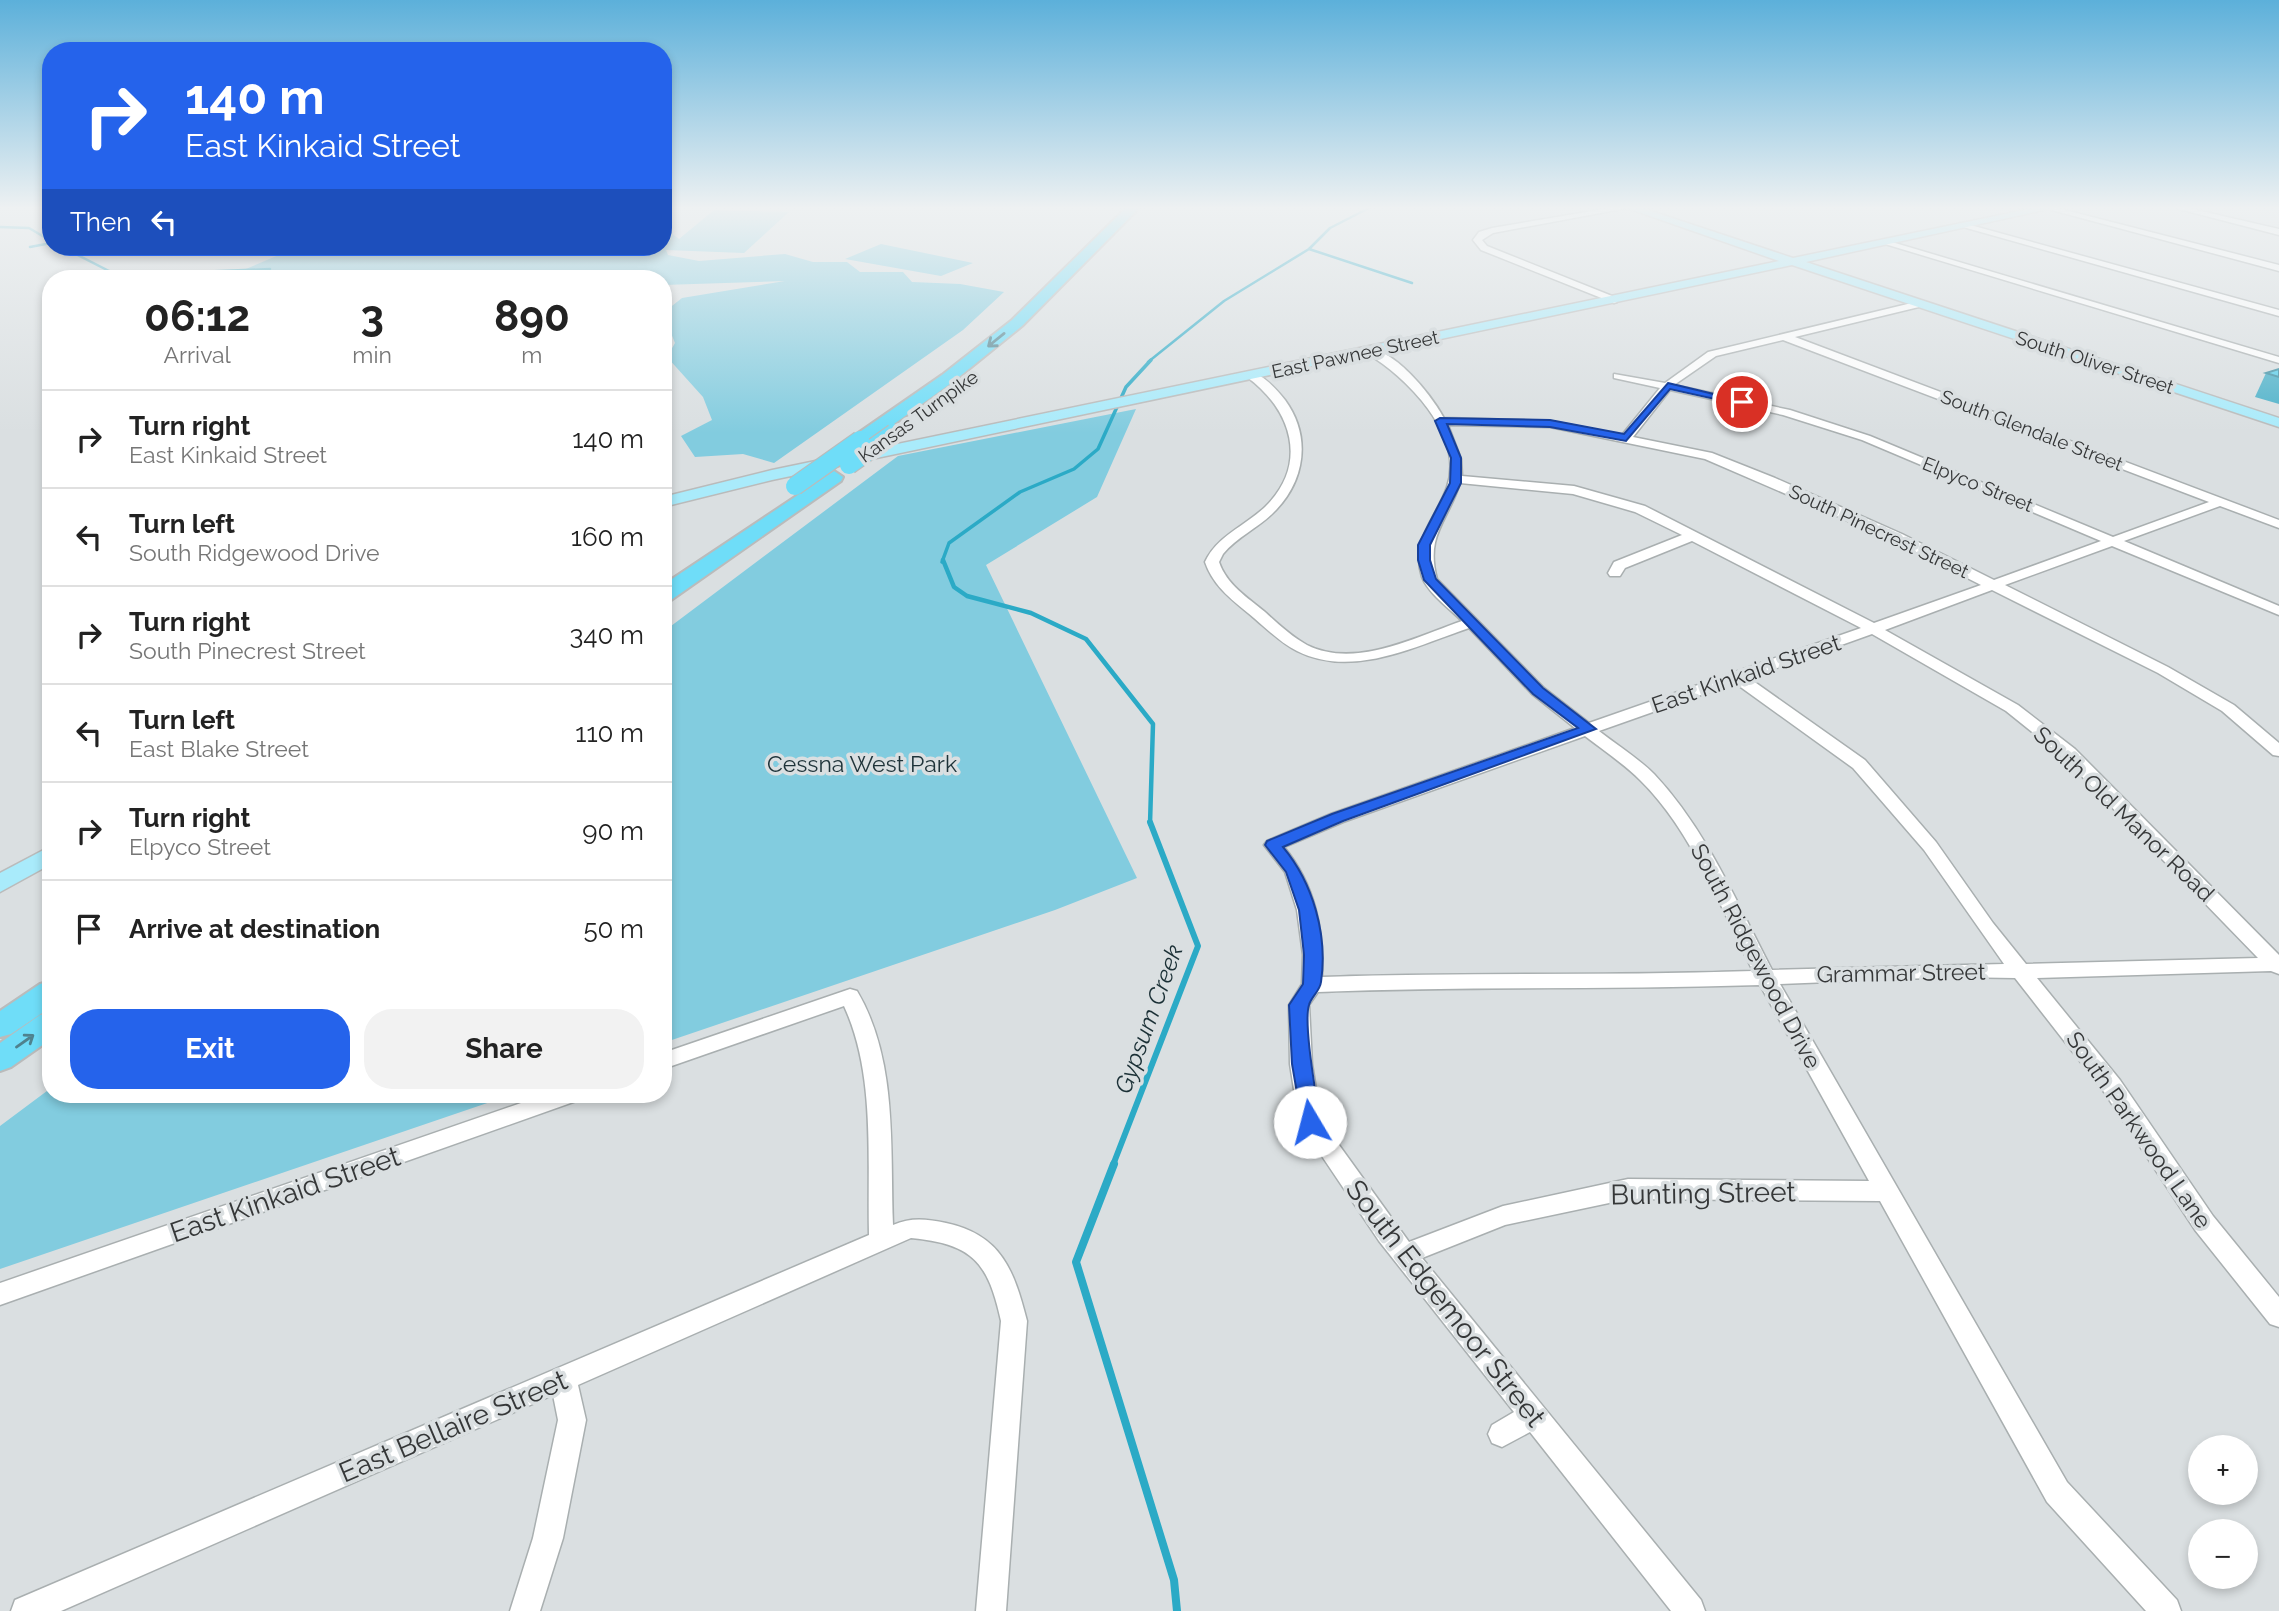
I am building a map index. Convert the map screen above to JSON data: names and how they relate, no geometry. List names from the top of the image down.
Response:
{
  "streets": {
    "highway": ["Kansas Turnpike"],
    "main road": ["East Pawnee Street", "South Oliver Street"],
    "street": [
      "South Glendale Street",
      "Elpyco Street",
      "South Pinecrest Street",
      "East Kinkaid Street",
      "South Old Manor Road",
      "South Ridgewood Drive",
      "Grammar Street",
      "South Parkwood Lane",
      "Bunting Street",
      "South Edgemoor Street",
      "East Bellaire Street"
    ]
  },
  "crossings": [
    ["South Glendale Street", "East Kinkaid Street"],
    ["Elpyco Street", "East Kinkaid Street"],
    ["South Pinecrest Street", "East Kinkaid Street"],
    ["East Kinkaid Street", "South Old Manor Road"],
    ["East Kinkaid Street", "South Ridgewood Drive"],
    ["East Kinkaid Street", "South Parkwood Lane"],
    ["East Kinkaid Street", "South Edgemoor Street"],
    ["South Old Manor Road", "South Ridgewood Drive"],
    ["South Old Manor Road", "Grammar Street"],
    ["South Ridgewood Drive", "Grammar Street"],
    ["South Ridgewood Drive", "Bunting Street"],
    ["Grammar Street", "South Parkwood Lane"],
    ["Grammar Street", "South Edgemoor Street"],
    ["Bunting Street", "South Edgemoor Street"]
  ],
  "water": ["Gypsum Creek"],
  "parks": ["Cessna West Park"],
  "page": {
    "turn": ["140 m", "East Kinkaid Street"],
    "then": "Then",
    "eta": [
      "06:12",
      "Arrival",
      "3",
      "min",
      "890",
      "m"
    ],
    "list": [
      {
        "name": "Turn right",
        "note": "East Kinkaid Street",
        "value": "140 m"
      },
      {
        "name": "Turn left",
        "note": "South Ridgewood Drive",
        "value": "160 m"
      },
      {
        "name": "Turn right",
        "note": "South Pinecrest Street",
        "value": "340 m"
      },
      {
        "name": "Turn left",
        "note": "East Blake Street",
        "value": "110 m"
      },
      {
        "name": "Turn right",
        "note": "Elpyco Street",
        "value": "90 m"
      },
      {
        "name": "Arrive at destination",
        "value": "50 m"
      }
    ],
    "buttons": ["Exit", "Share"],
    "map_buttons": ["+", "−"]
  }
}
